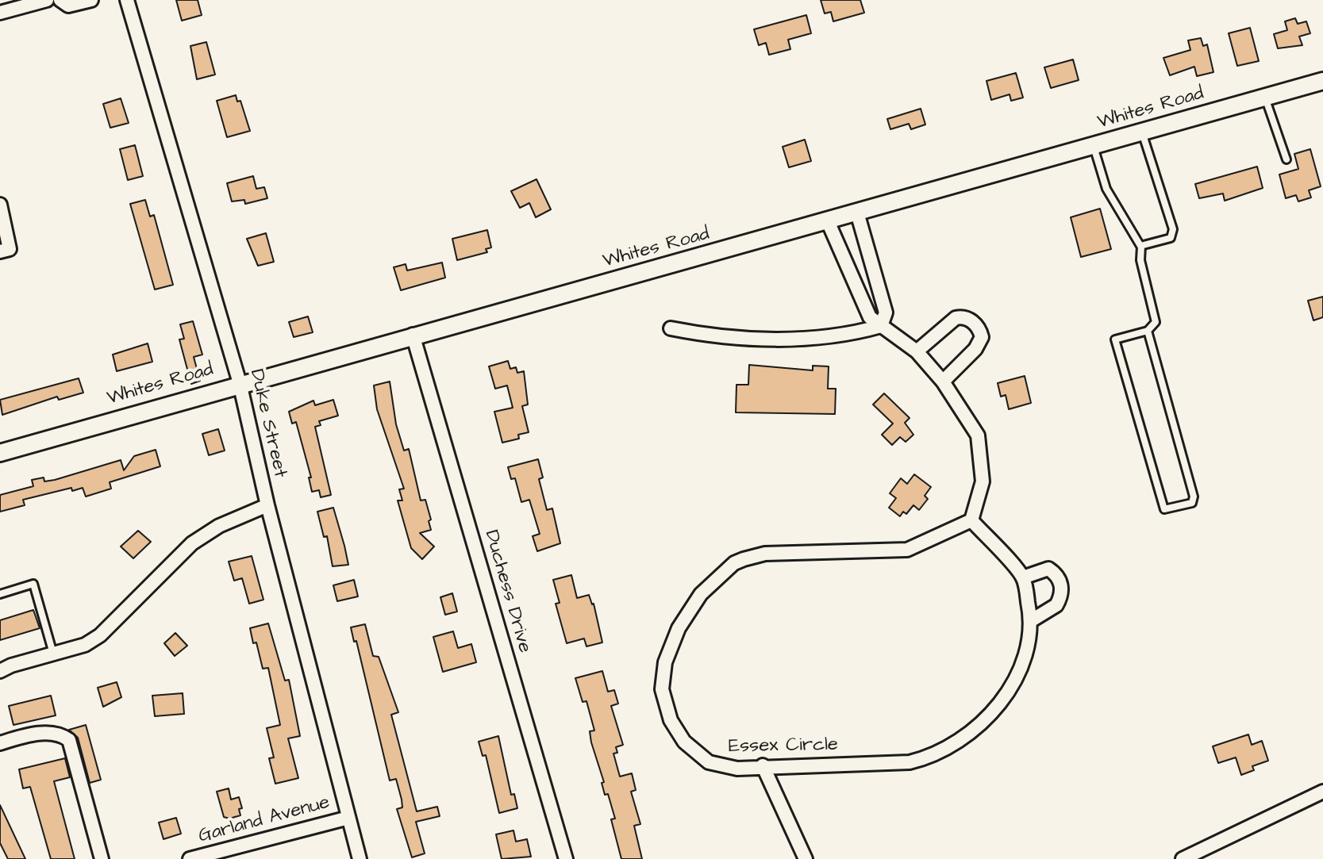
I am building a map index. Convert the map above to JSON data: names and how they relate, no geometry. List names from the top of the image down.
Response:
{
  "streets": {
    "street": [
      "Whites Road",
      "Duke Street",
      "Duchess Drive",
      "Essex Circle",
      "Garland Avenue"
    ]
  },
  "crossings": [
    ["Whites Road", "Duke Street"],
    ["Whites Road", "Duchess Drive"],
    ["Duke Street", "Garland Avenue"]
  ]
}
